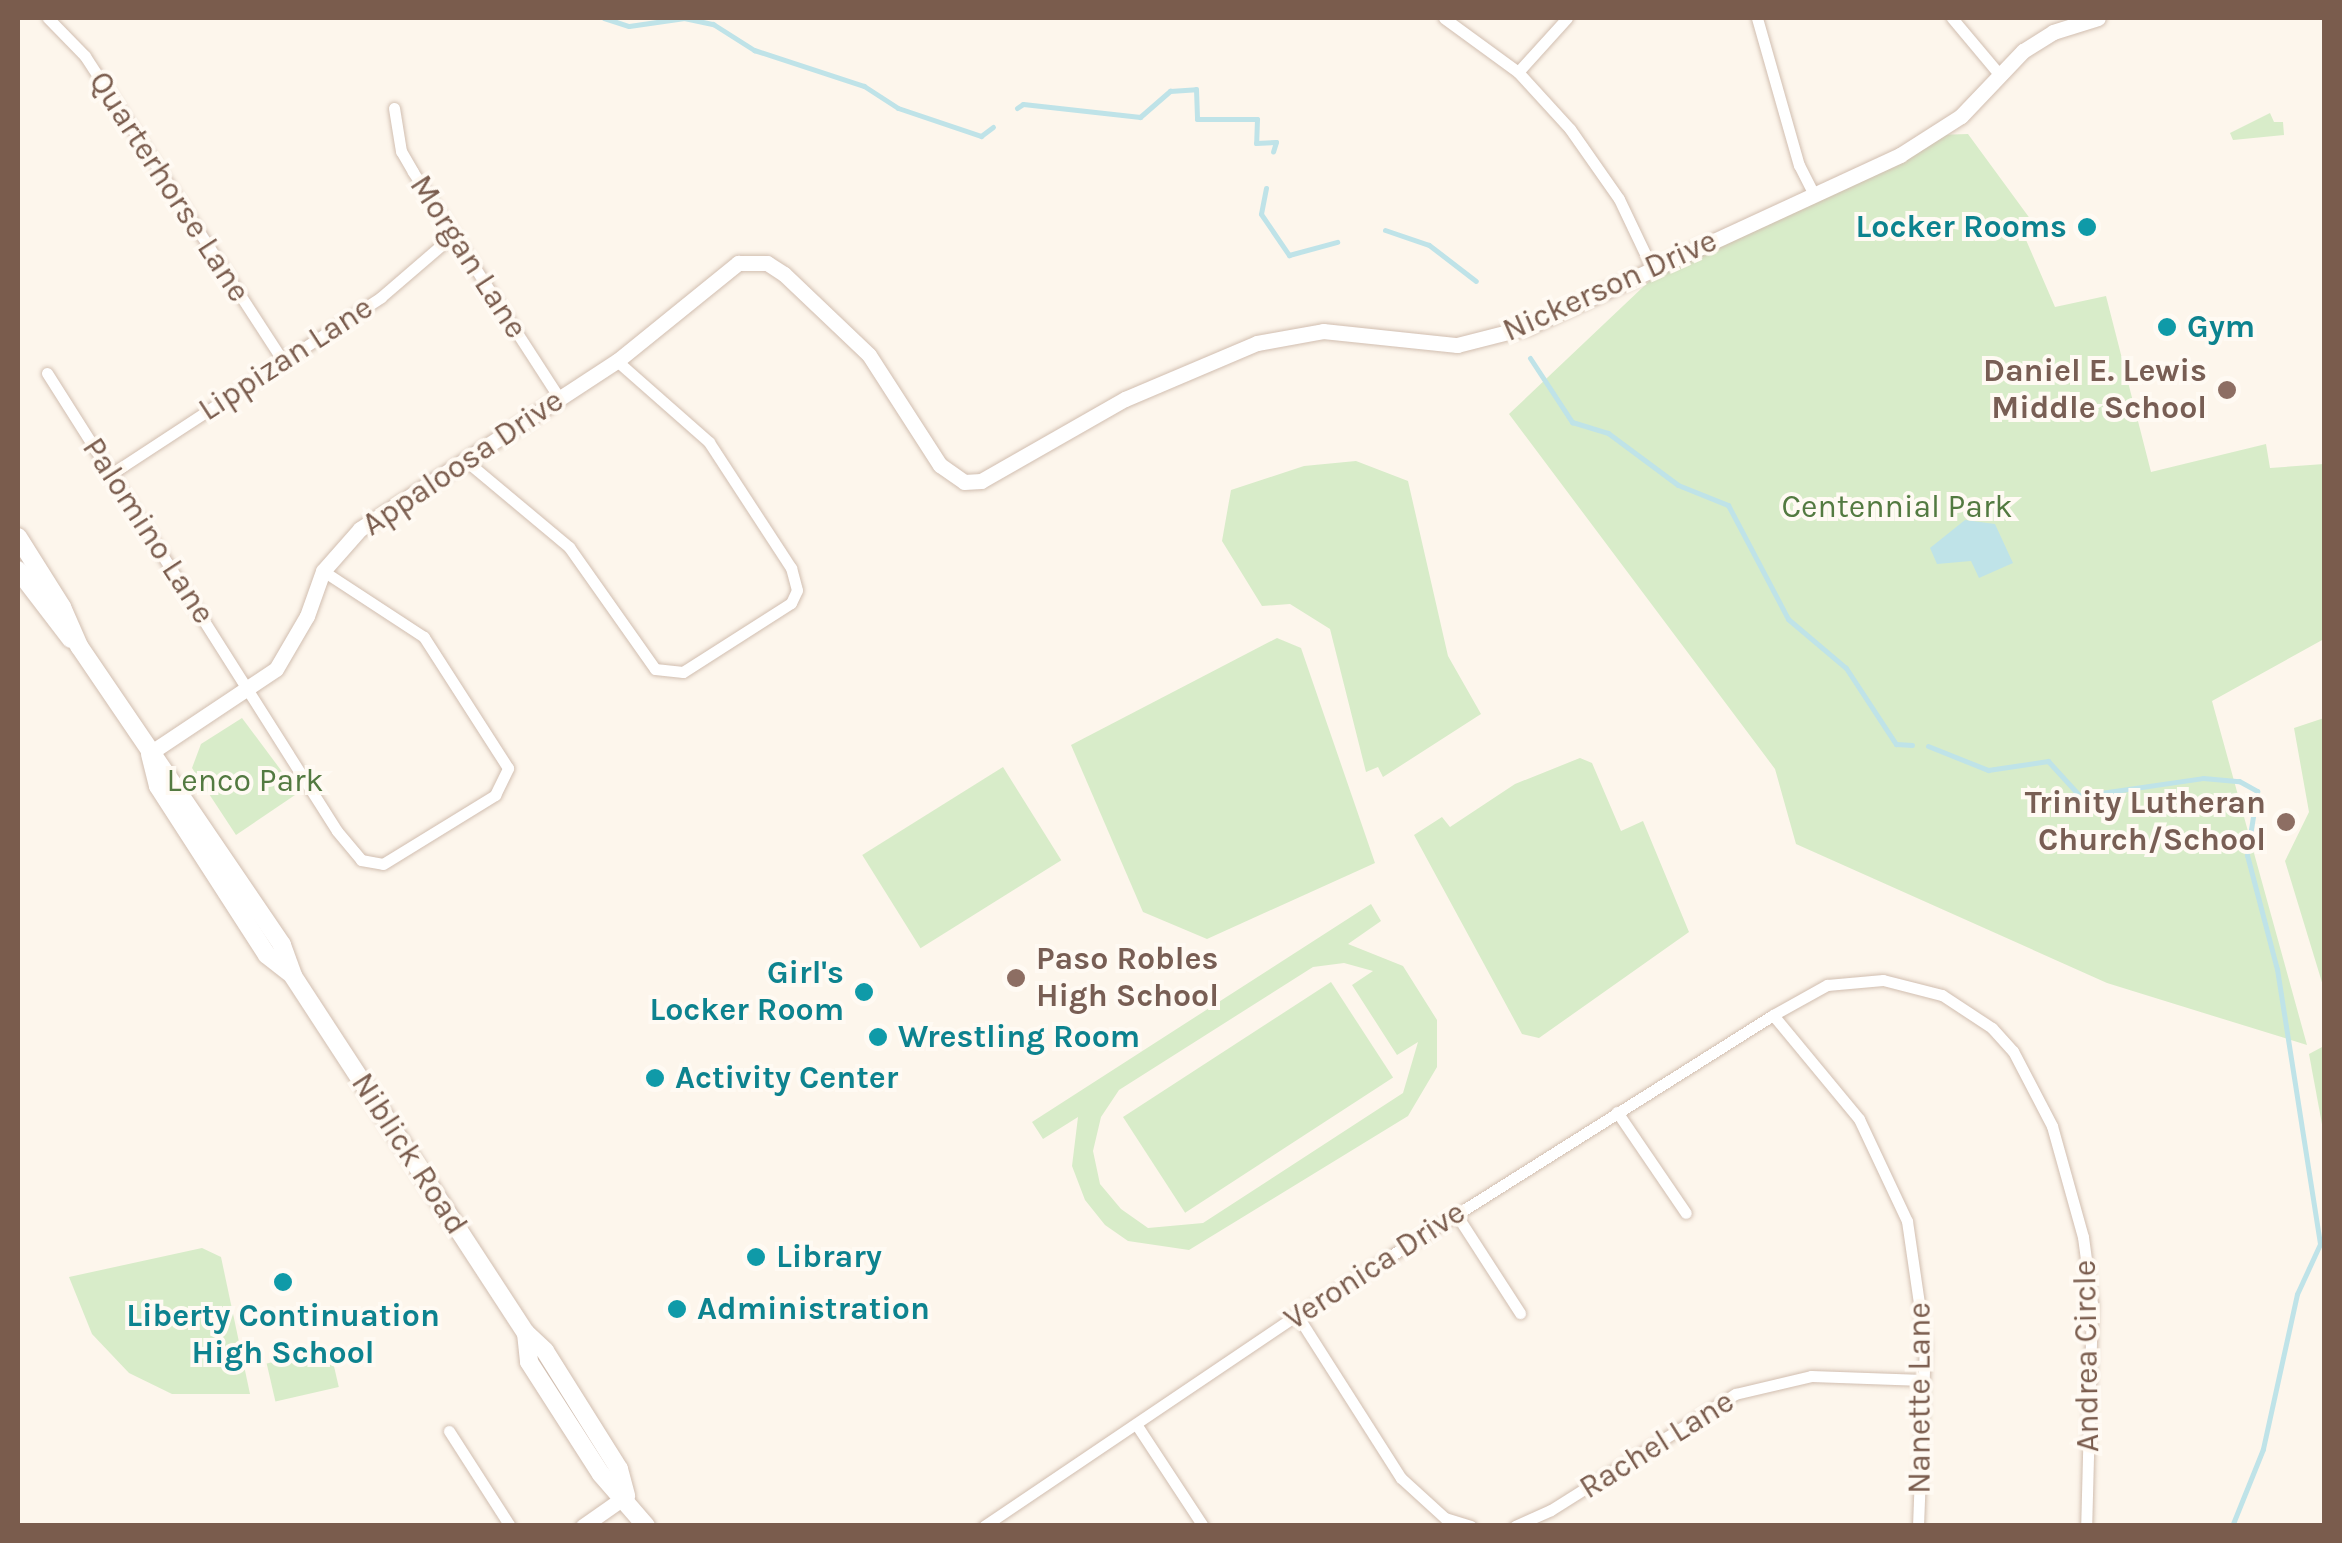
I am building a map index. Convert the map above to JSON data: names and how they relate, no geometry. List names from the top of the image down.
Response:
{
  "streets": {
    "main road": ["Niblick Road"],
    "street": [
      "Quarterhorse Lane",
      "Morgan Lane",
      "Nickerson Drive",
      "Lippizan Lane",
      "Appaloosa Drive",
      "Palomino Lane",
      "Veronica Drive",
      "Andrea Circle",
      "Nanette Lane",
      "Rachel Lane"
    ]
  },
  "crossings": [
    ["Quarterhorse Lane", "Lippizan Lane"],
    ["Morgan Lane", "Lippizan Lane"],
    ["Morgan Lane", "Appaloosa Drive"],
    ["Nickerson Drive", "Appaloosa Drive"],
    ["Lippizan Lane", "Palomino Lane"],
    ["Appaloosa Drive", "Palomino Lane"],
    ["Appaloosa Drive", "Niblick Road"],
    ["Veronica Drive", "Andrea Circle"],
    ["Veronica Drive", "Nanette Lane"],
    ["Andrea Circle", "Nanette Lane"],
    ["Nanette Lane", "Rachel Lane"]
  ],
  "parks": ["Centennial Park", "Lenco Park"],
  "places": [
    "Locker Rooms",
    "Gym",
    "Daniel E. Lewis Middle School",
    "Trinity Lutheran Church/School",
    "Paso Robles High School",
    "Girl's Locker Room",
    "Wrestling Room",
    "Activity Center",
    "Library",
    "Liberty Continuation High School",
    "Administration"
  ]
}
